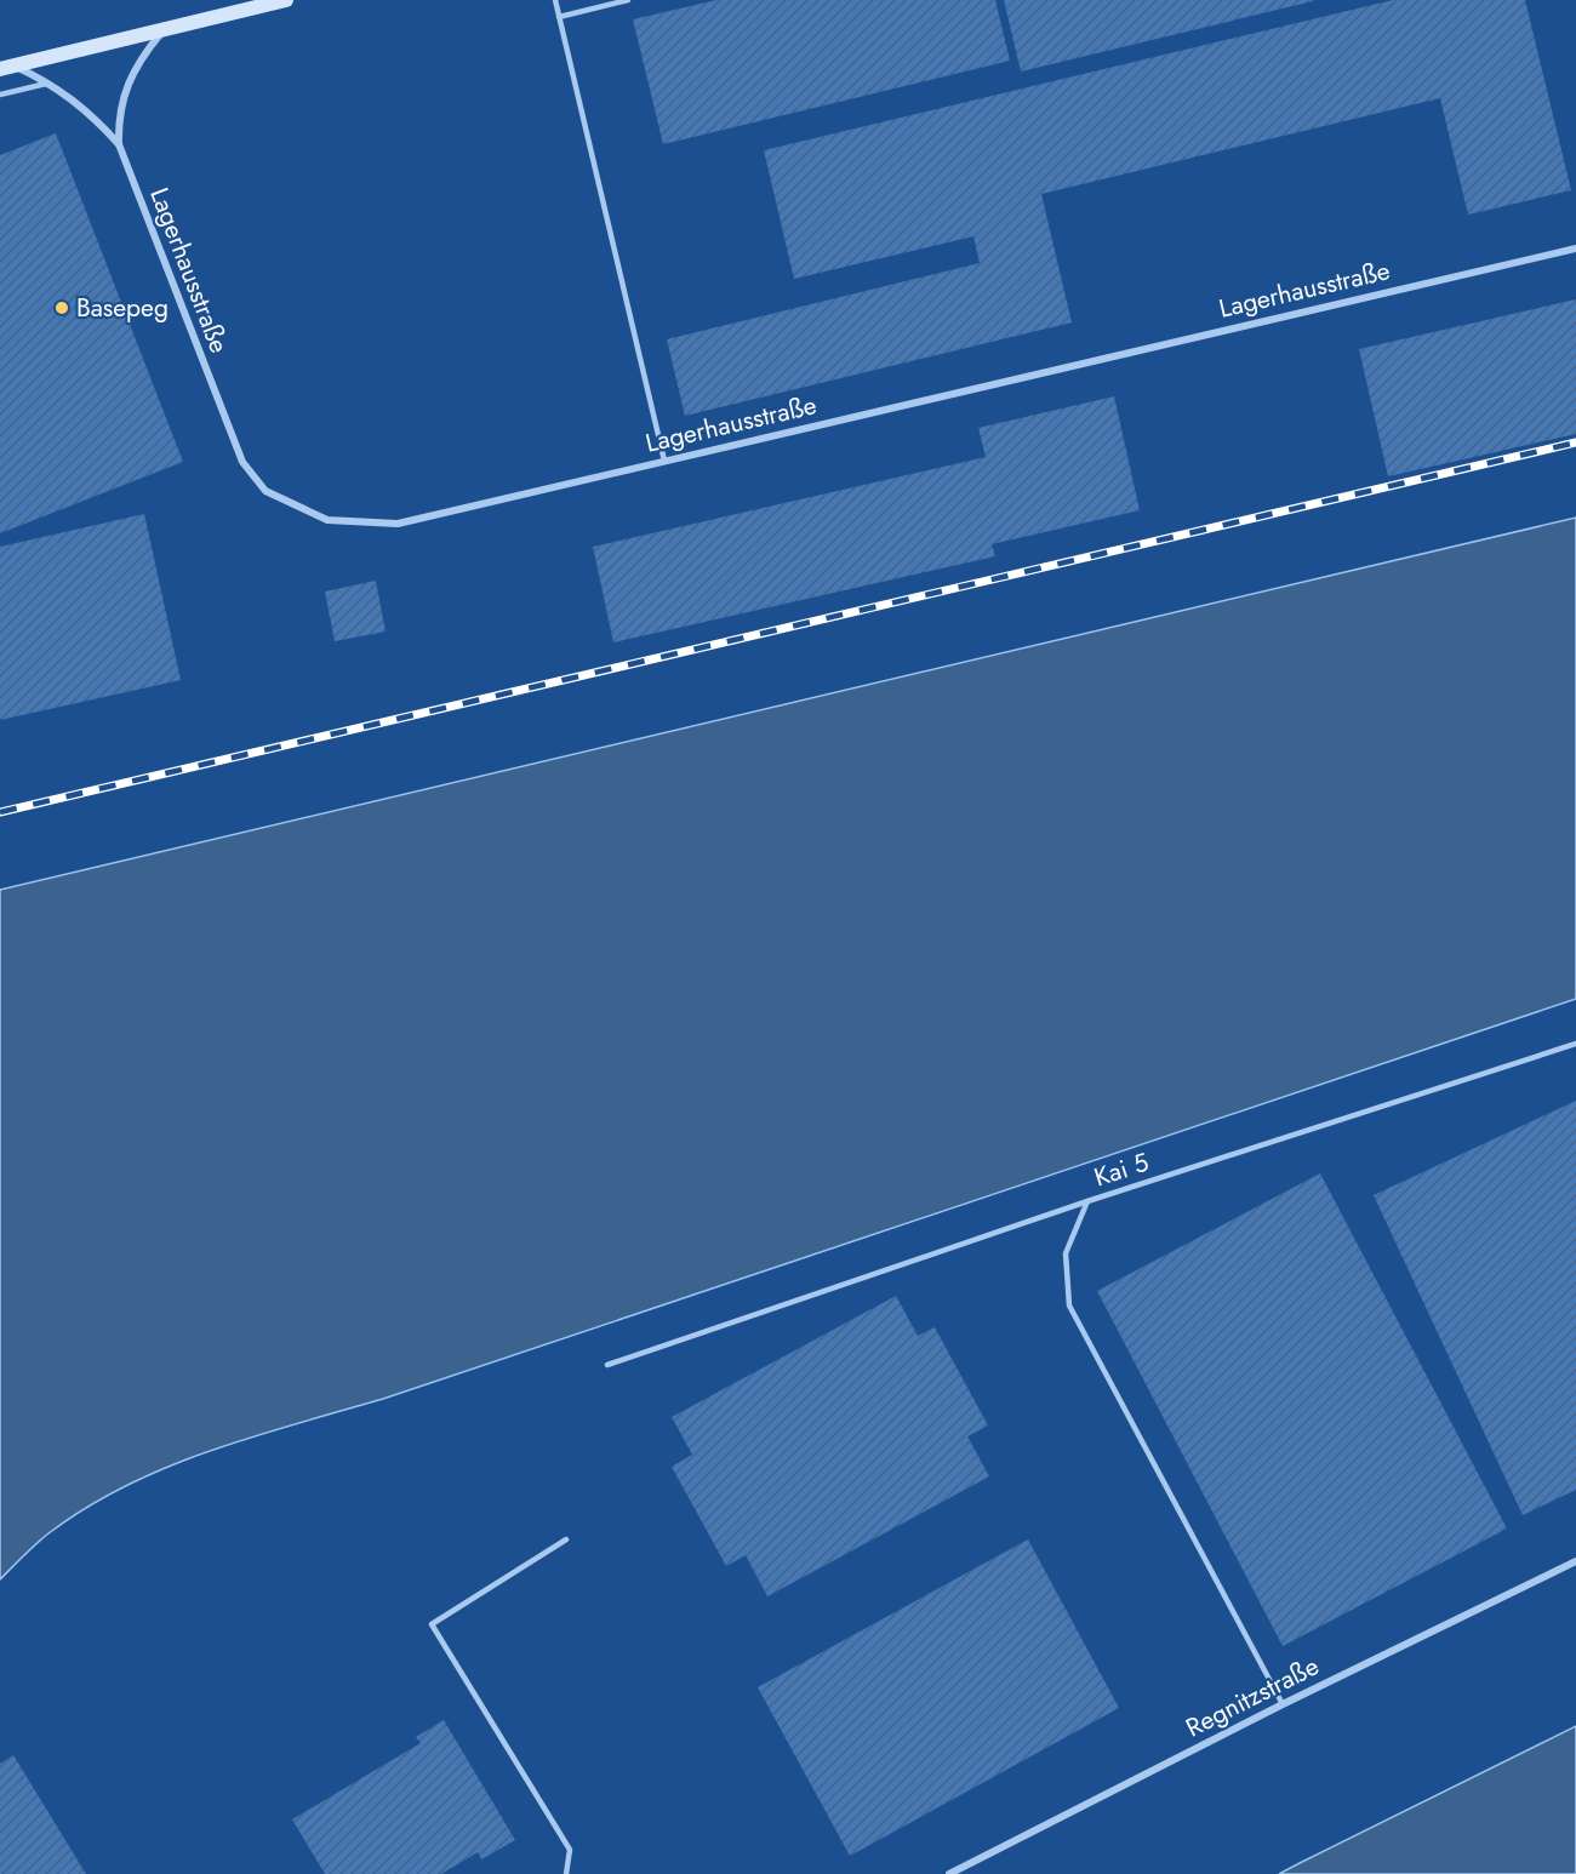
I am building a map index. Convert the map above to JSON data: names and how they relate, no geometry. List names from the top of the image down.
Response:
{
  "streets": {
    "street": ["Lagerhausstraße", "Regnitzstraße"],
    "lane": ["Kai 5"]
  },
  "crossings": [
    ["Kai 5", "Regnitzstraße"]
  ],
  "places": ["Basepeg"]
}
